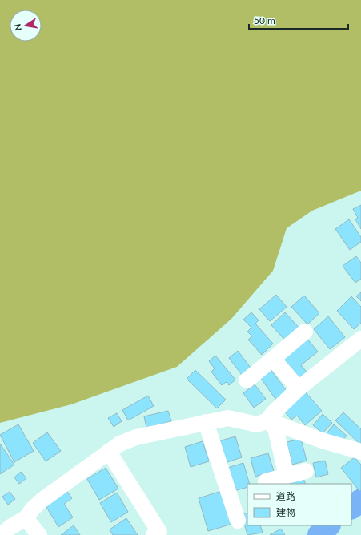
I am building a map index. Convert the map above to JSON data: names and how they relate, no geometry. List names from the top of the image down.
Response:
{
  "legend": ["道路", "建物"],
  "scale_bar": "50 m",
  "north": "left"
}
